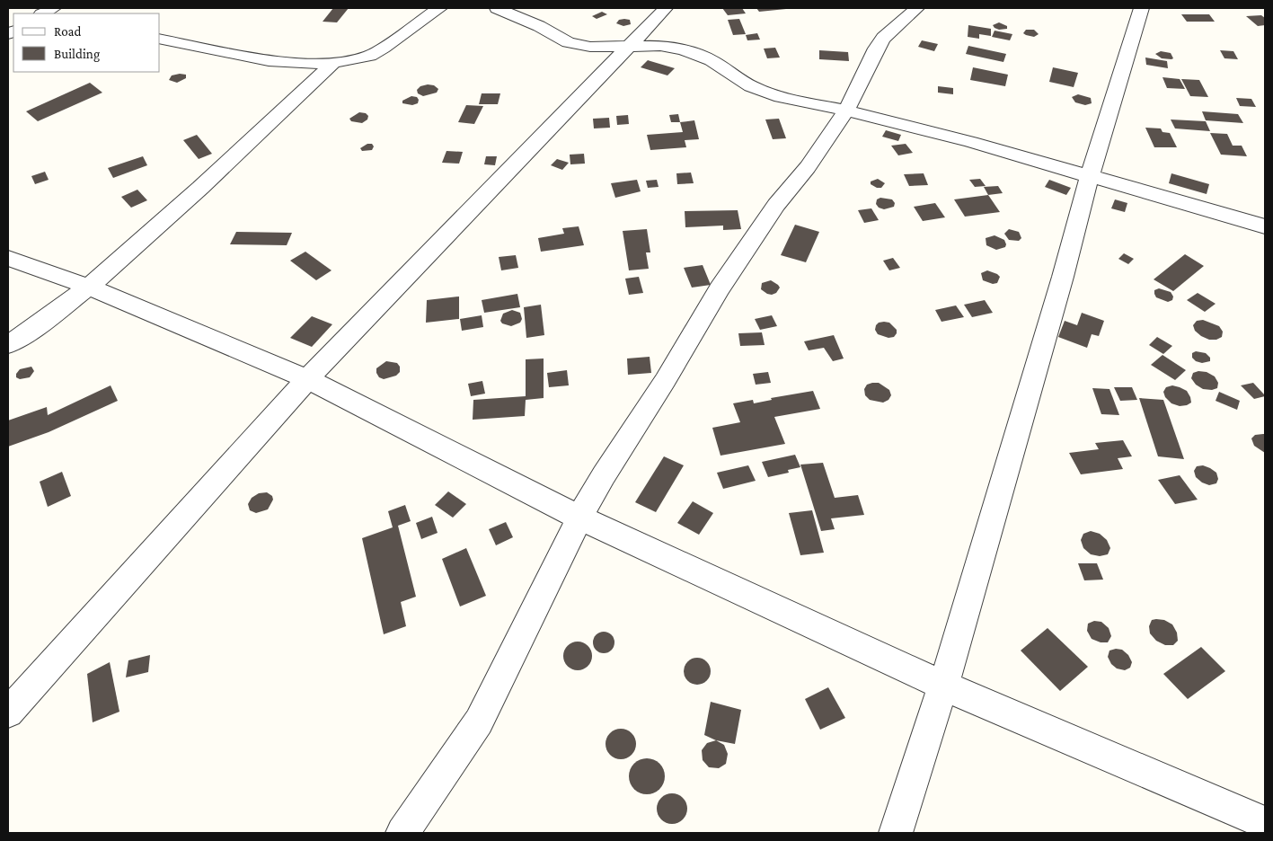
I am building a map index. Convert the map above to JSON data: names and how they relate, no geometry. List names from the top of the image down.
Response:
{
  "legend": ["Road", "Building"]
}
